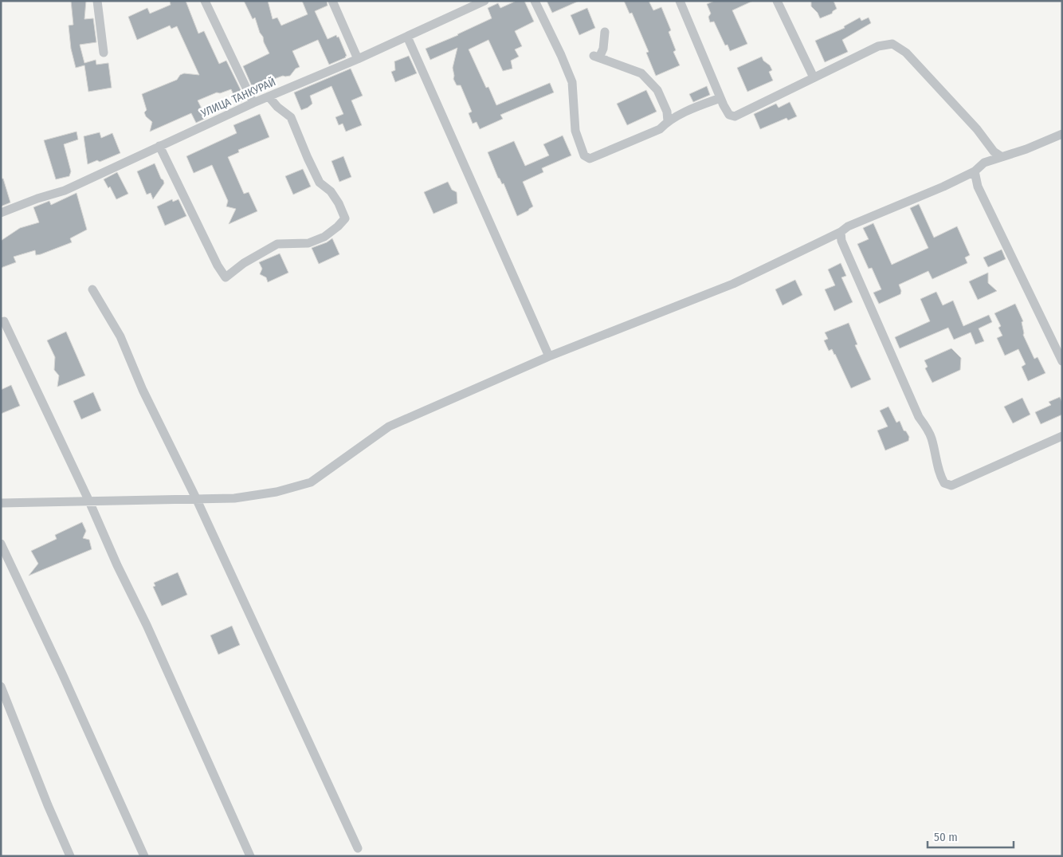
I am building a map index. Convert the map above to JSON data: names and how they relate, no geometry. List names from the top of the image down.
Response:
{
  "streets": {
    "street": ["УЛИЦА ТАНКУРАЙ"]
  },
  "scale_bar": "50 m"
}
